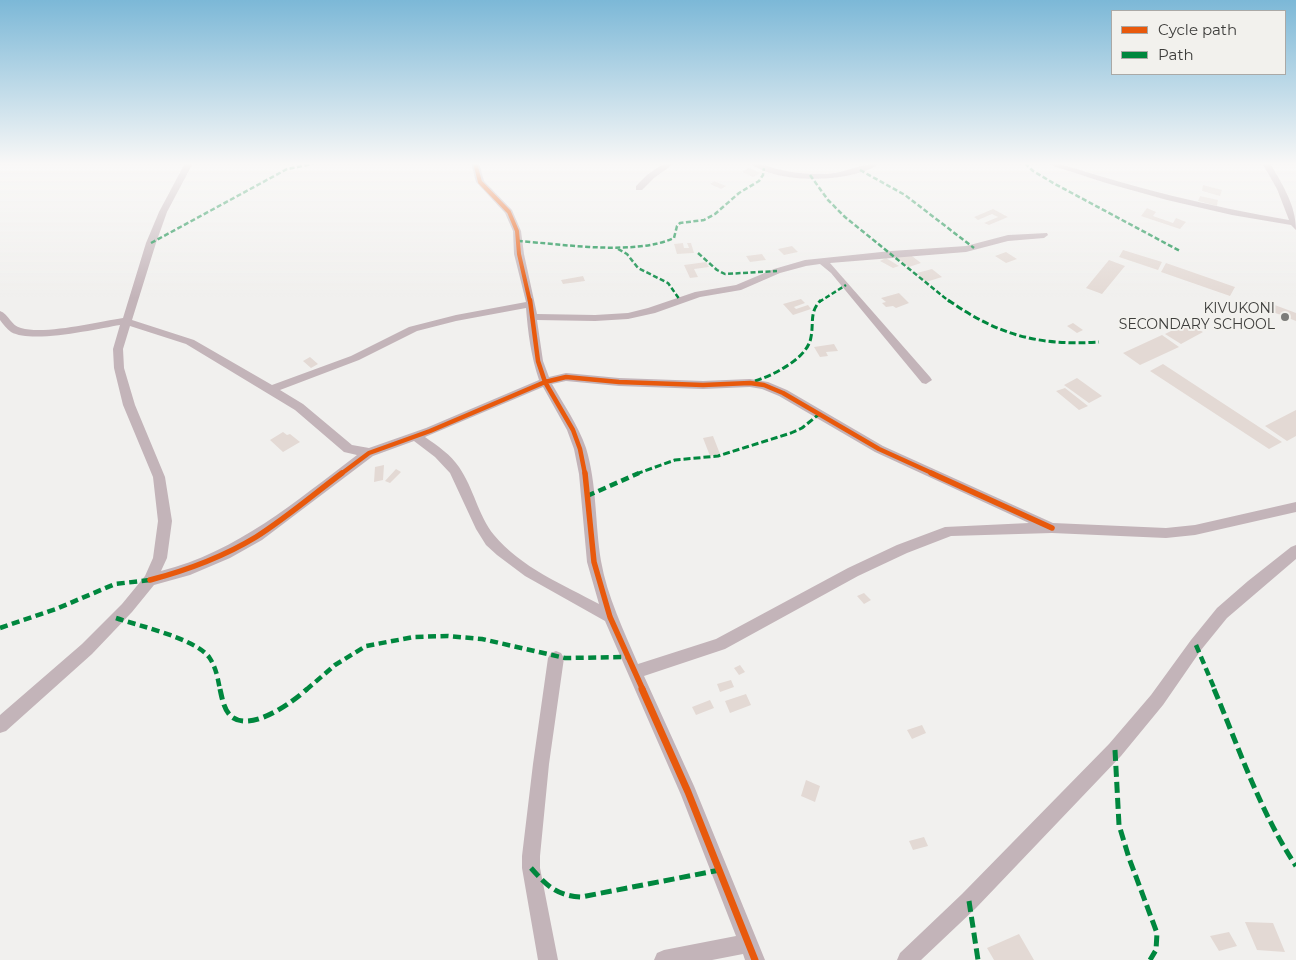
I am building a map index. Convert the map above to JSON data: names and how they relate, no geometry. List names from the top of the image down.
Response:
{
  "places": ["KIVUKONI SECONDARY SCHOOL"],
  "legend": ["Cycle path", "Path"]
}
